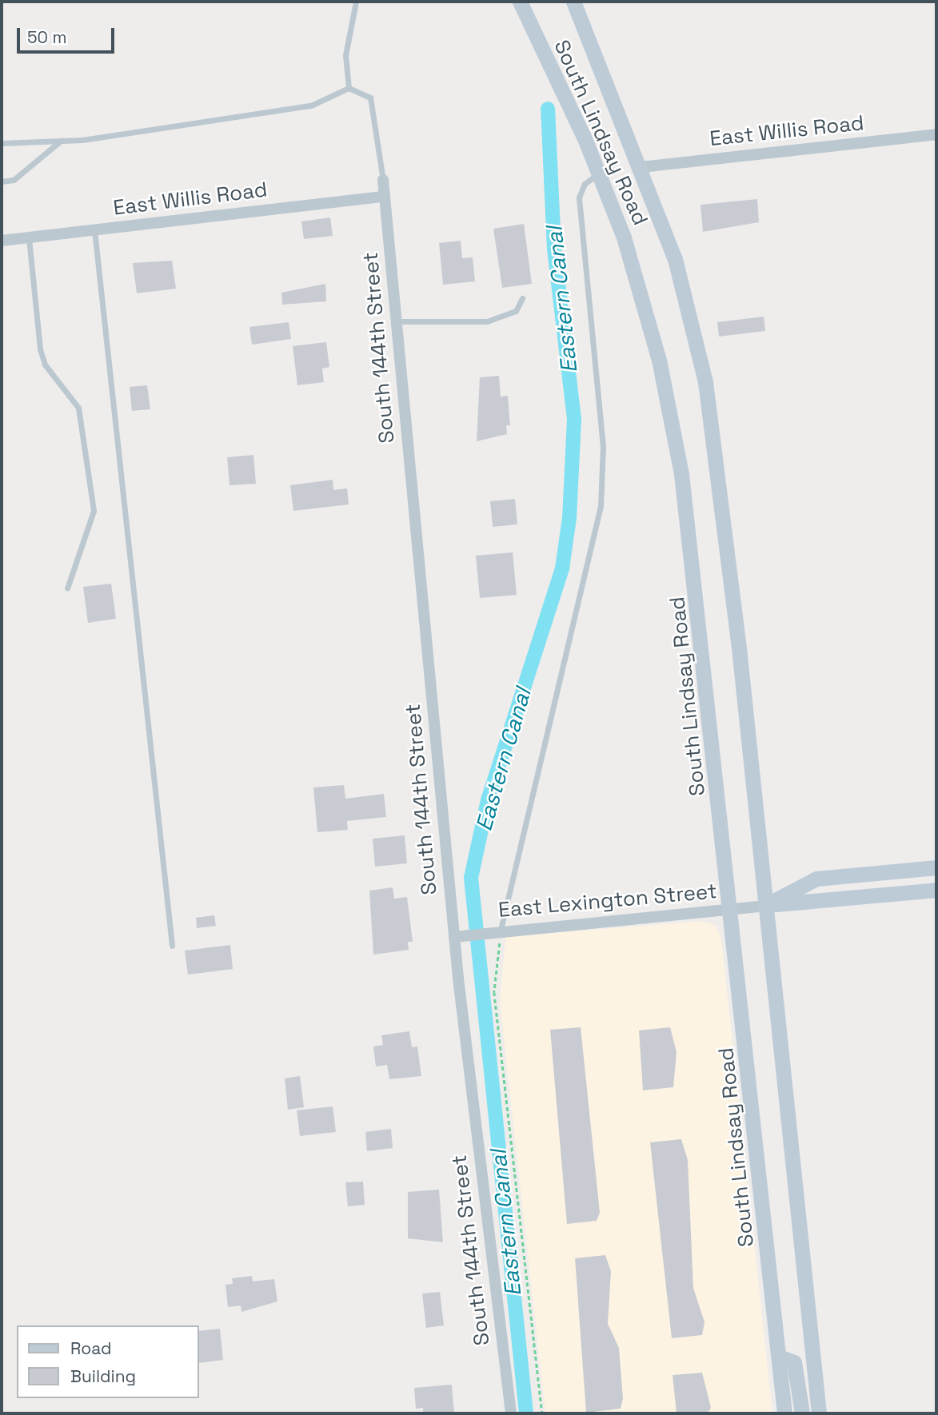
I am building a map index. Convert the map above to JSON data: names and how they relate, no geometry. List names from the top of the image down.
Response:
{
  "streets": {
    "main road": ["South Lindsay Road"],
    "street": ["East Willis Road", "South 144th Street", "East Lexington Street"]
  },
  "crossings": [
    ["East Willis Road", "South Lindsay Road"],
    ["East Willis Road", "South 144th Street"],
    ["South Lindsay Road", "East Lexington Street"],
    ["South 144th Street", "East Lexington Street"]
  ],
  "water": ["Eastern Canal"],
  "legend": ["Road", "Building"],
  "scale_bar": "50 m"
}
